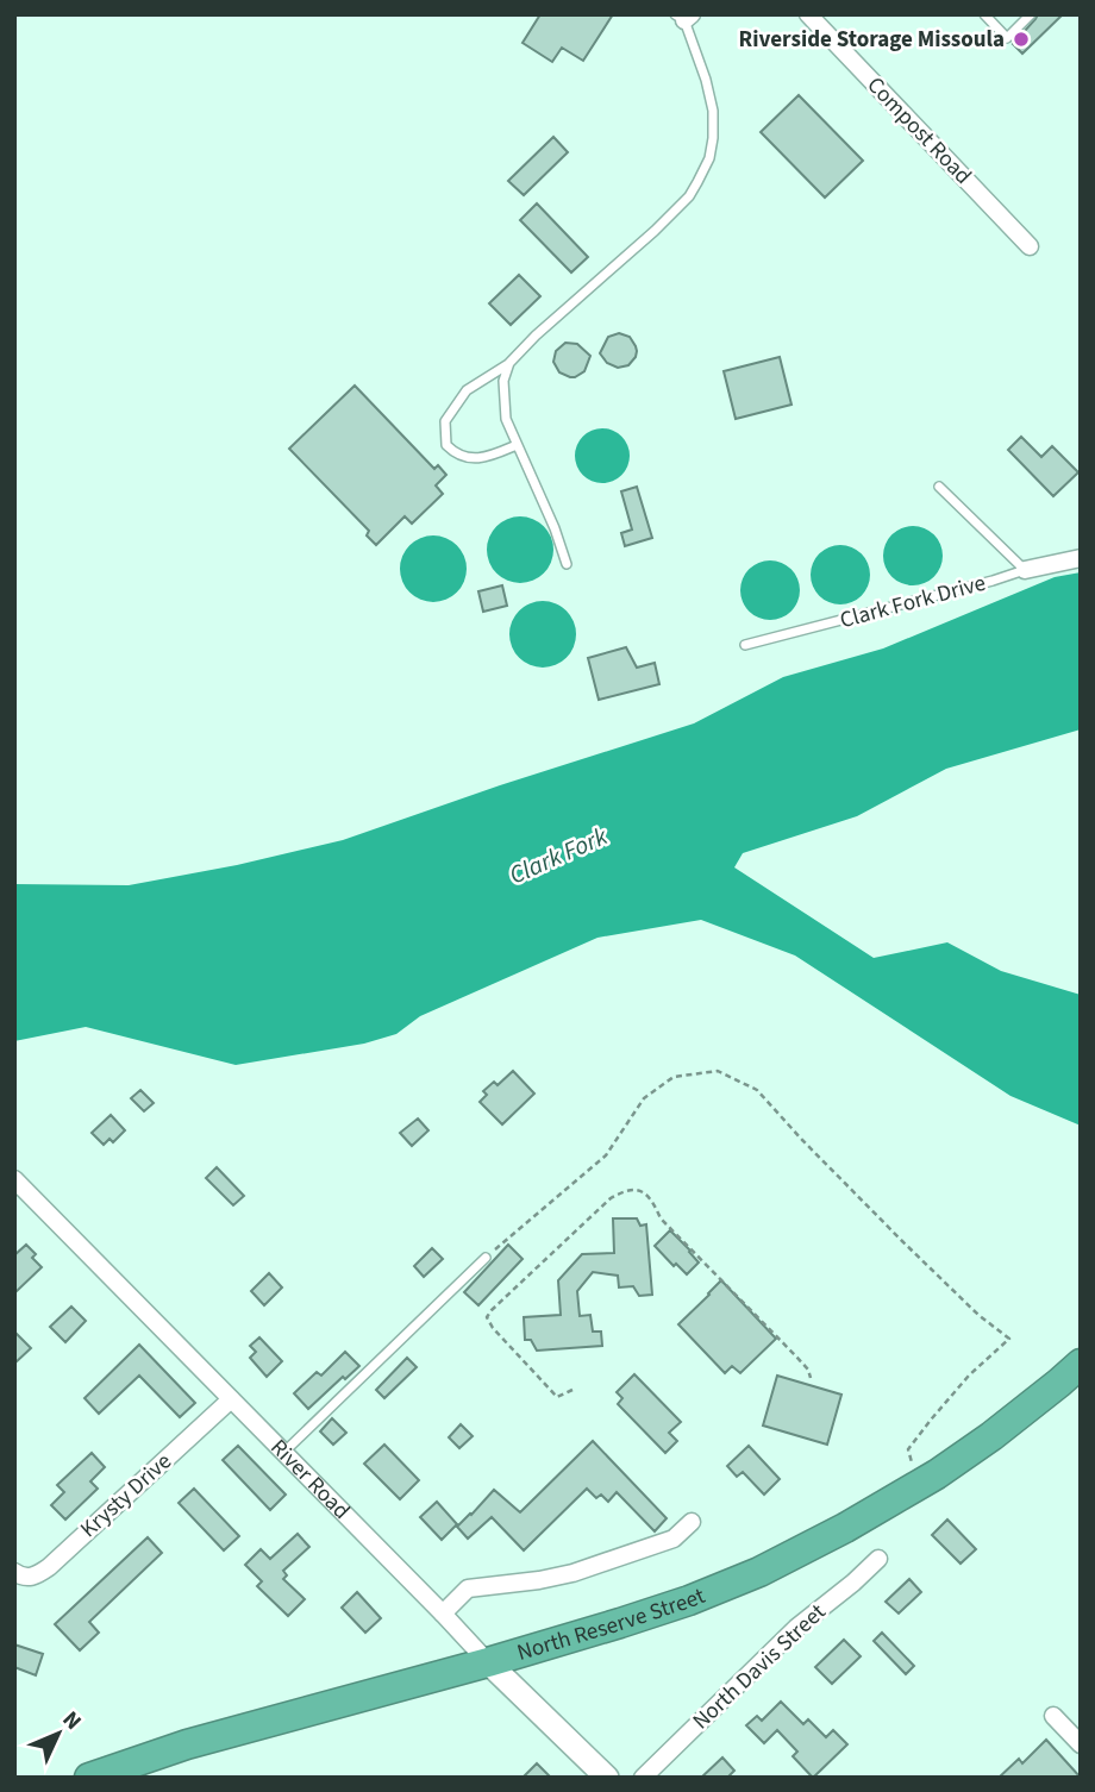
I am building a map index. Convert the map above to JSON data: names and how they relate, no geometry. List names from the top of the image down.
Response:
{
  "streets": {
    "highway": ["North Reserve Street"],
    "street": [
      "Compost Road",
      "Clark Fork Drive",
      "River Road",
      "Krysty Drive",
      "North Davis Street"
    ]
  },
  "crossings": [
    ["River Road", "Krysty Drive"],
    ["River Road", "North Reserve Street"]
  ],
  "water": ["Clark Fork"],
  "places": ["Riverside Storage Missoula"],
  "north": "top right"
}
